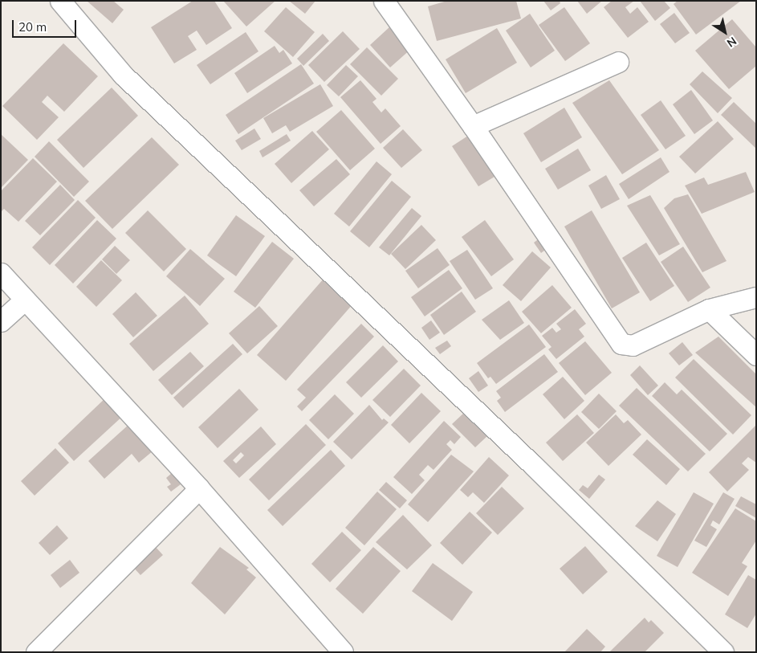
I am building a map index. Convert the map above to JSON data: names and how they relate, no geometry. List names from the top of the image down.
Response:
{
  "scale_bar": "20 m",
  "north": "bottom right"
}
